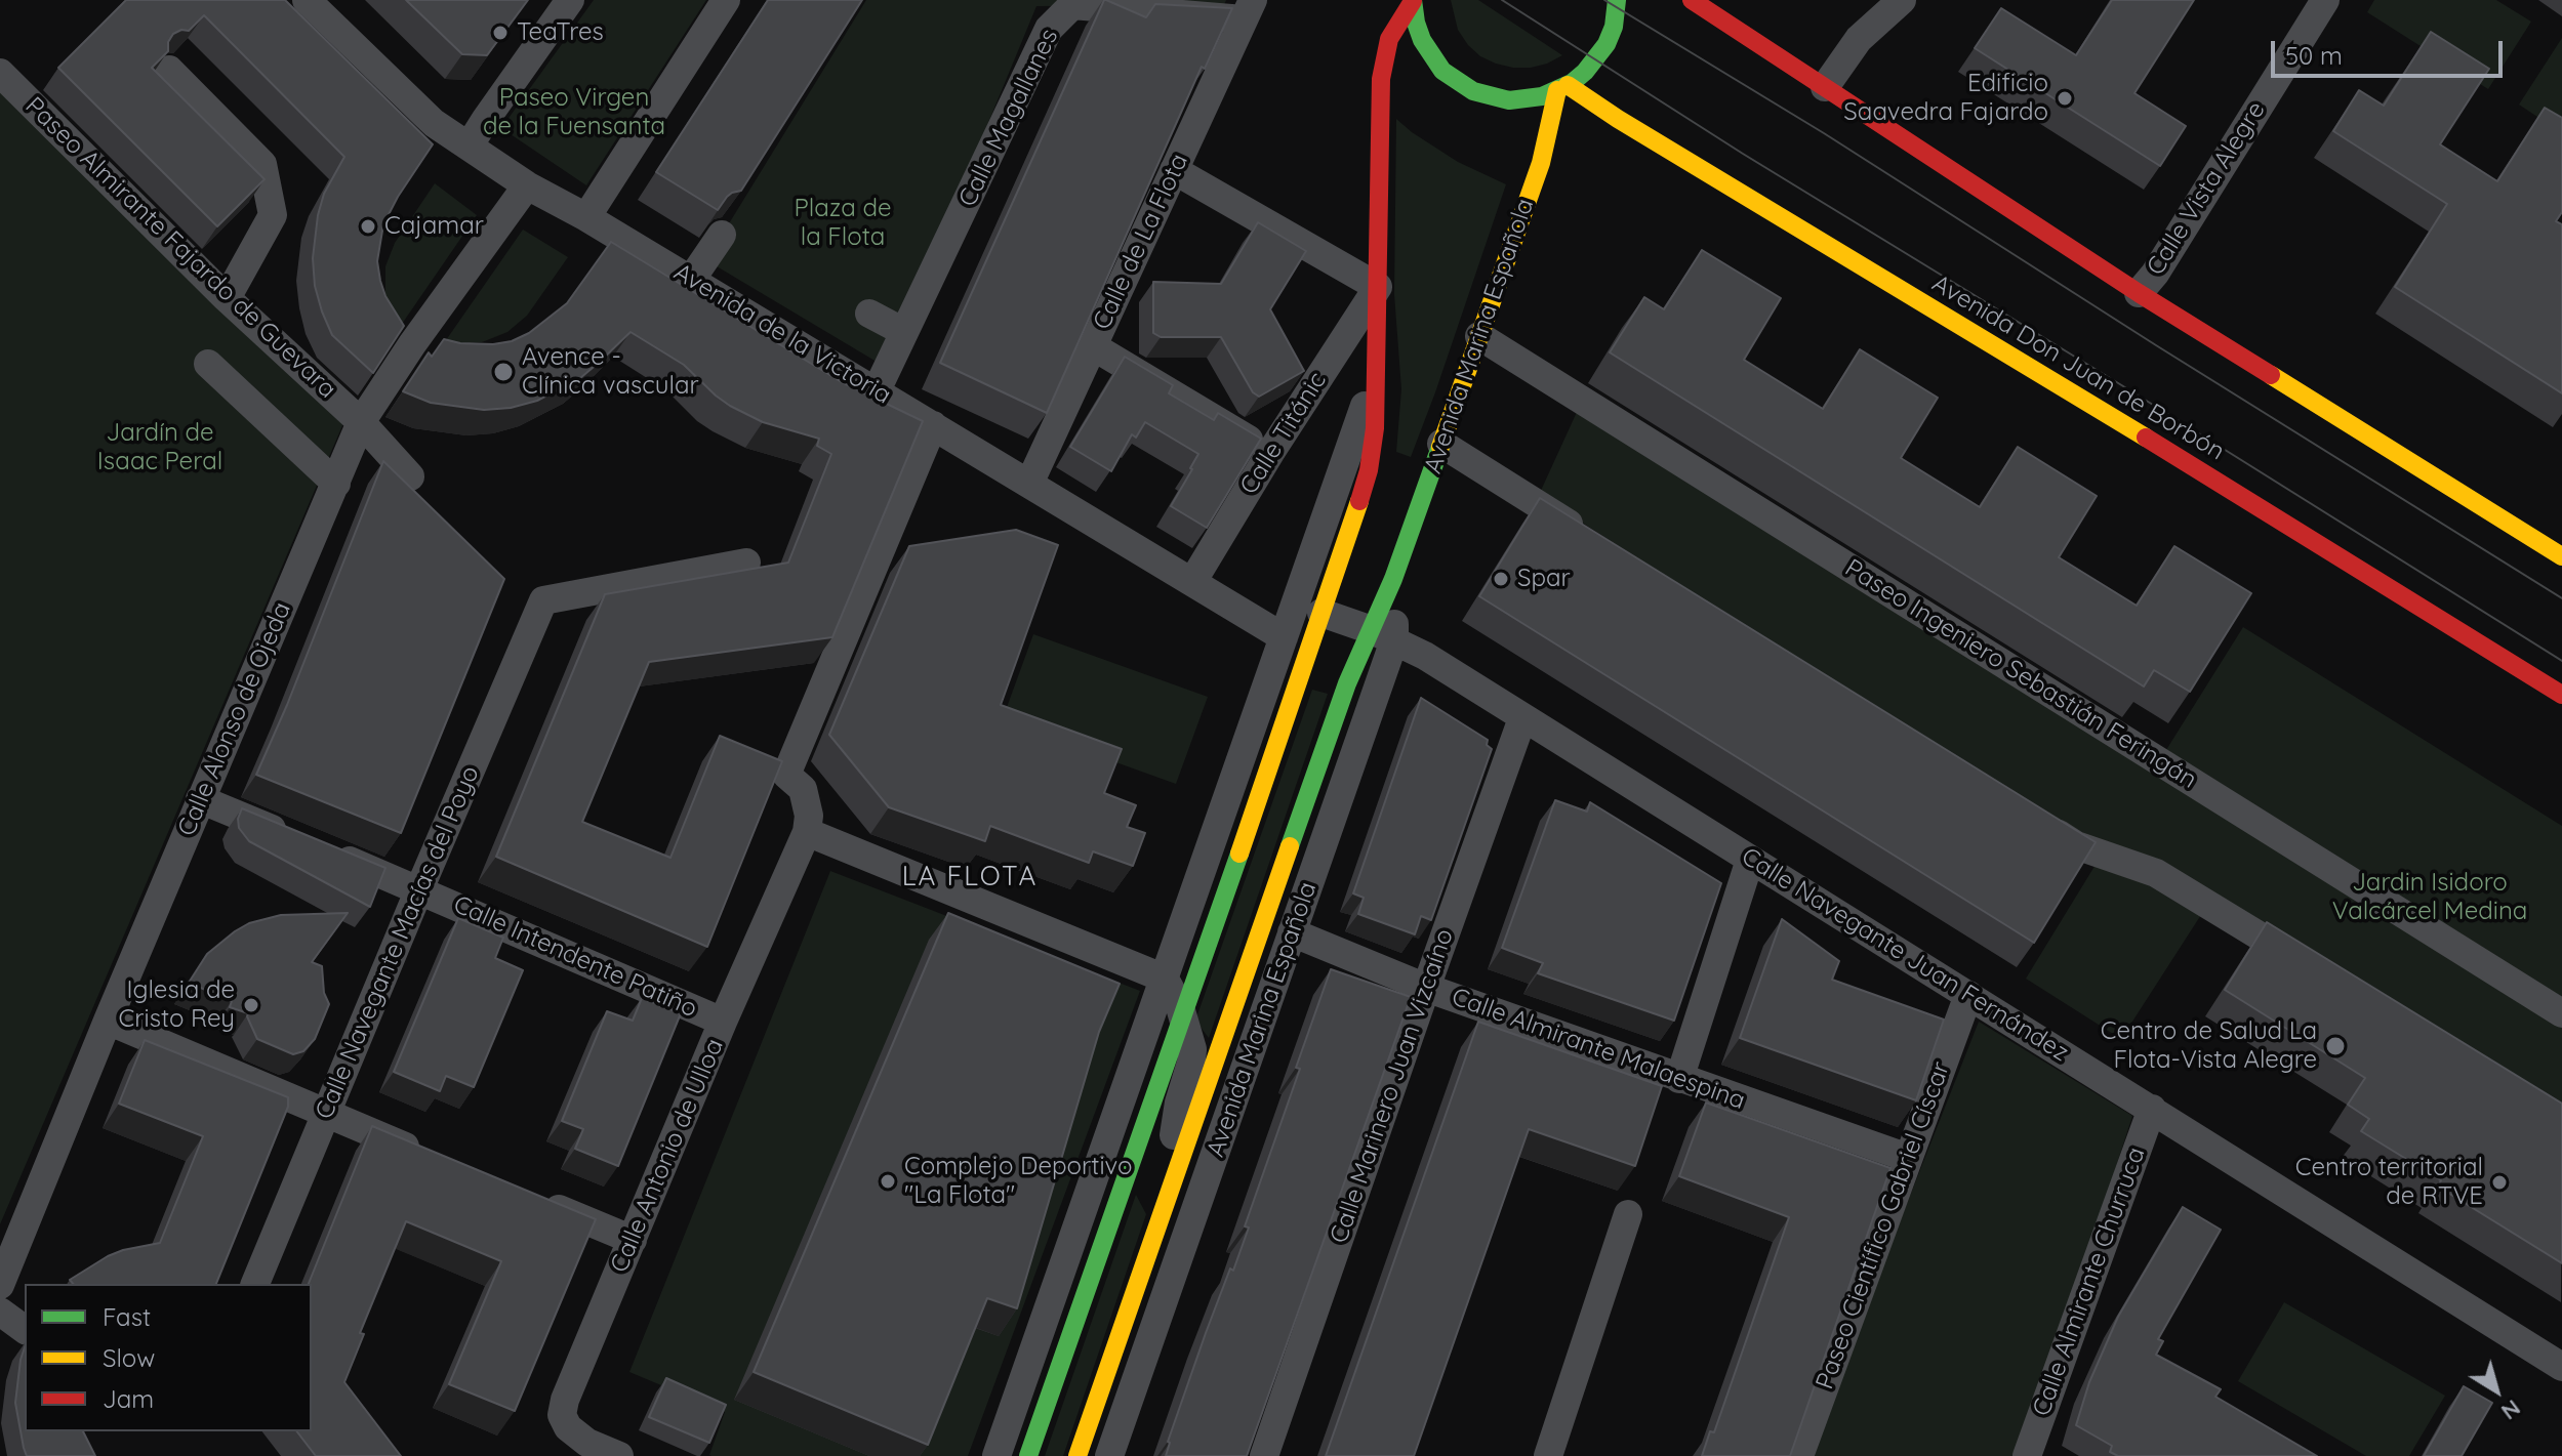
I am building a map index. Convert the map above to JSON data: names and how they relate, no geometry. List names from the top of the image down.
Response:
{
  "streets": {
    "main road": ["Avenida Marina Española", "Avenida Don Juan de Borbón"],
    "street": [
      "Calle Magallanes",
      "Calle Vista Alegre",
      "Calle de La Flota",
      "Paseo Almirante Fajardo de Guevara",
      "Avenida de la Victoria",
      "Calle Titánic",
      "Paseo Ingeniero Sebastián Feringán",
      "Calle Alonso de Ojeda",
      "Calle Navegante Macías del Poyo",
      "Calle Navegante Juan Fernández",
      "Calle Intendente Patiño",
      "Calle Almirante Malaespina",
      "Calle Marinero Juan Vizcaíno",
      "Calle Antonio de Ulloa",
      "Paseo Científico Gabriel Císcar",
      "Calle Almirante Churruca"
    ]
  },
  "crossings": [
    ["Calle Magallanes", "Calle de La Flota"],
    ["Calle Magallanes", "Avenida de la Victoria"],
    ["Calle de La Flota", "Avenida de la Victoria"],
    ["Paseo Almirante Fajardo de Guevara", "Calle Alonso de Ojeda"],
    ["Avenida de la Victoria", "Calle Titánic"],
    ["Avenida de la Victoria", "Calle Alonso de Ojeda"],
    ["Avenida de la Victoria", "Calle Antonio de Ulloa"],
    ["Avenida Marina Española", "Avenida Don Juan de Borbón"],
    ["Avenida Marina Española", "Paseo Ingeniero Sebastián Feringán"],
    ["Avenida Marina Española", "Calle Navegante Juan Fernández"],
    ["Avenida Marina Española", "Calle Almirante Malaespina"],
    ["Calle Navegante Macías del Poyo", "Calle Intendente Patiño"],
    ["Calle Navegante Juan Fernández", "Calle Marinero Juan Vizcaíno"],
    ["Calle Navegante Juan Fernández", "Paseo Científico Gabriel Císcar"],
    ["Calle Navegante Juan Fernández", "Calle Almirante Churruca"],
    ["Calle Intendente Patiño", "Calle Antonio de Ulloa"],
    ["Calle Almirante Malaespina", "Calle Marinero Juan Vizcaíno"],
    ["Calle Almirante Malaespina", "Paseo Científico Gabriel Císcar"]
  ],
  "districts": ["LA FLOTA"],
  "parks": [
    "Paseo Virgen de la Fuensanta",
    "Plaza de la Flota",
    "Jardín de Isaac Peral",
    "Jardin Isidoro Valcárcel Medina"
  ],
  "places": [
    "TeaTres",
    "Edificio Saavedra Fajardo",
    "Cajamar",
    "Avence - Clínica vascular",
    "Spar",
    "Iglesia de Cristo Rey",
    "Centro de Salud La Flota-Vista Alegre",
    "Complejo Deportivo \"La Flota\"",
    "Centro territorial de RTVE"
  ],
  "legend": ["Fast", "Slow", "Jam"],
  "scale_bar": "50 m",
  "north": "bottom right"
}
